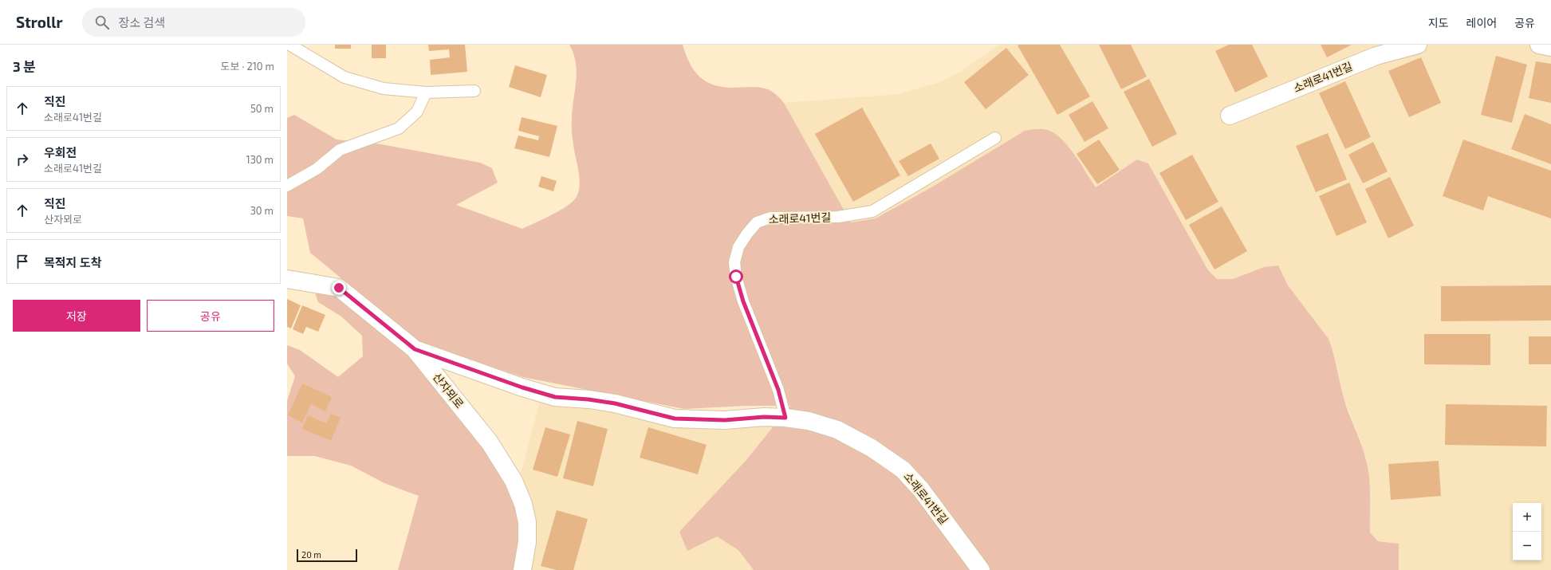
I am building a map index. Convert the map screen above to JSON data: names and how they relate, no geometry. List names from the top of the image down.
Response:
{
  "streets": {
    "street": ["소래로41번길", "산자뫼로"]
  },
  "crossings": [
    ["소래로41번길", "산자뫼로"]
  ],
  "scale_bar": "20 m",
  "page": {
    "header": "Strollr",
    "search": "장소 검색",
    "nav": ["지도", "레이어", "공유"],
    "heading": ["3 분", "도보 · 210 m"],
    "list": [
      ["직진", "소래로41번길", "50 m"],
      ["우회전", "소래로41번길", "130 m"],
      ["직진", "산자뫼로", "30 m"],
      "목적지 도착"
    ],
    "buttons": ["저장", "공유"],
    "map_buttons": ["+", "−"],
    "scale": "20 m"
  }
}
